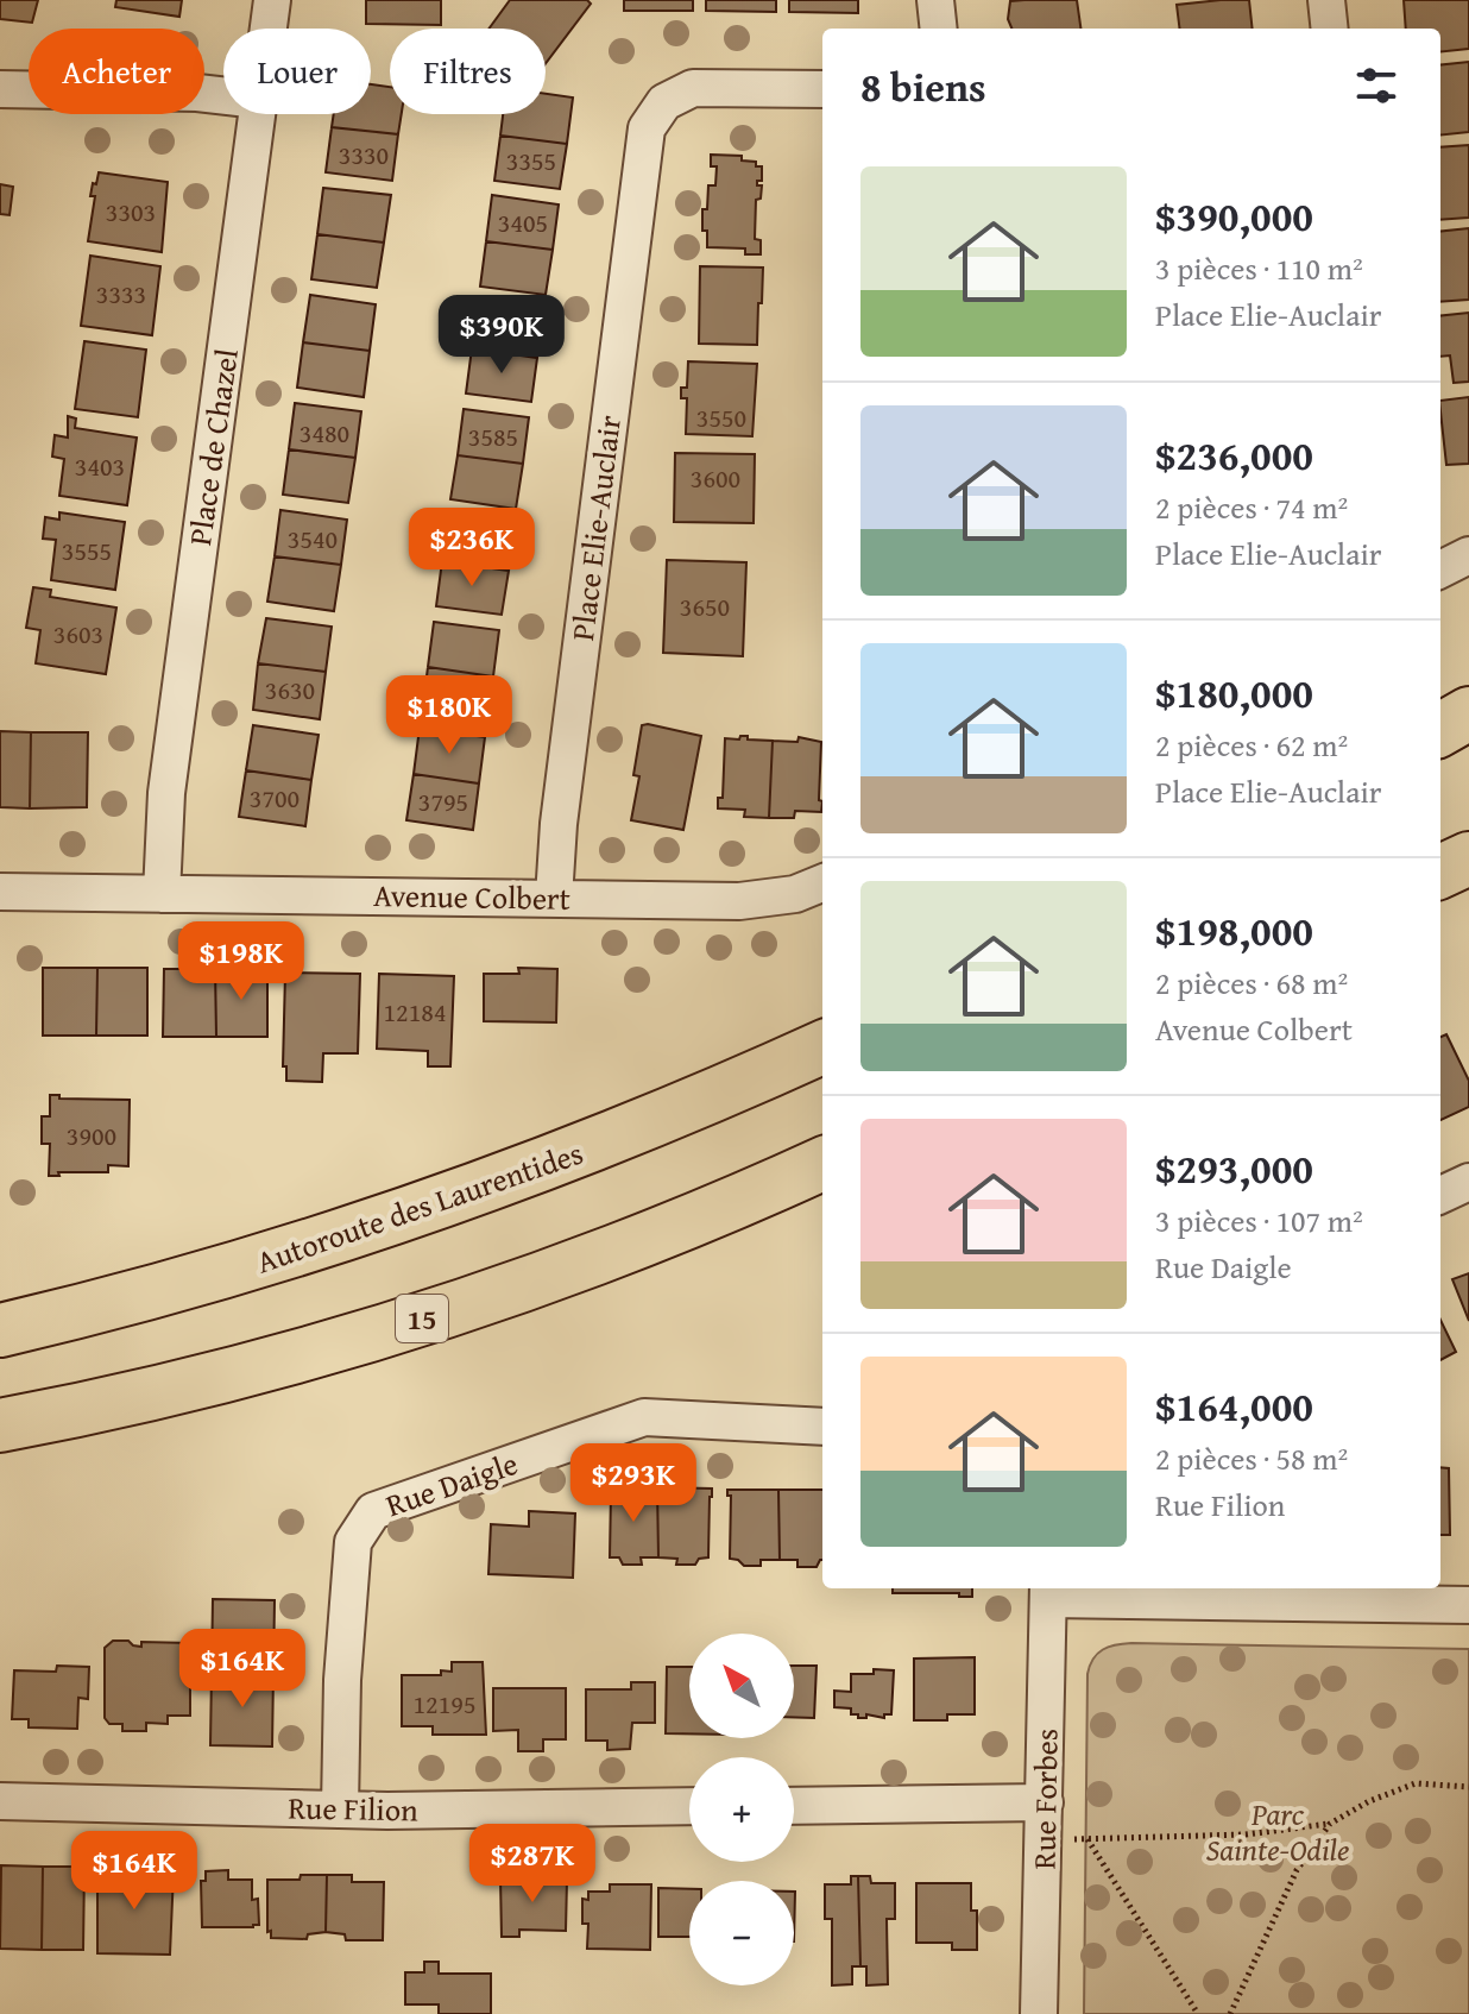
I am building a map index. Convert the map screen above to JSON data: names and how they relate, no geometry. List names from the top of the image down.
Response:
{
  "streets": {
    "highway": ["Autoroute des Laurentides", "15"],
    "street": [
      "Place de Chazel",
      "Place Elie-Auclair",
      "Avenue Colbert",
      "Rue Daigle",
      "Rue Forbes",
      "Rue Filion"
    ]
  },
  "crossings": [
    ["Place de Chazel", "Avenue Colbert"],
    ["Place Elie-Auclair", "Avenue Colbert"],
    ["Rue Daigle", "Rue Filion"]
  ],
  "parks": ["Parc Sainte-Odile"],
  "house_numbers": [
    "3330",
    "3355",
    "3303",
    "3405",
    "3333",
    "3550",
    "3480",
    "3585",
    "3403",
    "3600",
    "3540",
    "3555",
    "3650",
    "3603",
    "3630",
    "3700",
    "3795",
    "12184",
    "3900",
    "12195"
  ],
  "north": "top left",
  "page": {
    "chip": ["Acheter", "Louer", "Filtres"],
    "heading": "8 biens",
    "list": [
      {
        "name": "$390,000",
        "note": "3 pièces · 110 m² · Place Elie-Auclair"
      },
      {
        "name": "$236,000",
        "note": "2 pièces · 74 m² · Place Elie-Auclair"
      },
      {
        "name": "$180,000",
        "note": "2 pièces · 62 m² · Place Elie-Auclair"
      },
      {
        "name": "$198,000",
        "note": "2 pièces · 68 m² · Avenue Colbert"
      },
      {
        "name": "$293,000",
        "note": "3 pièces · 107 m² · Rue Daigle"
      },
      {
        "name": "$164,000",
        "note": "2 pièces · 58 m² · Rue Filion"
      }
    ],
    "price": [
      "$390K",
      "$236K",
      "$180K",
      "$198K",
      "$293K",
      "$164K",
      "$287K",
      "$164K"
    ],
    "map_buttons": ["+", "−"]
  }
}
